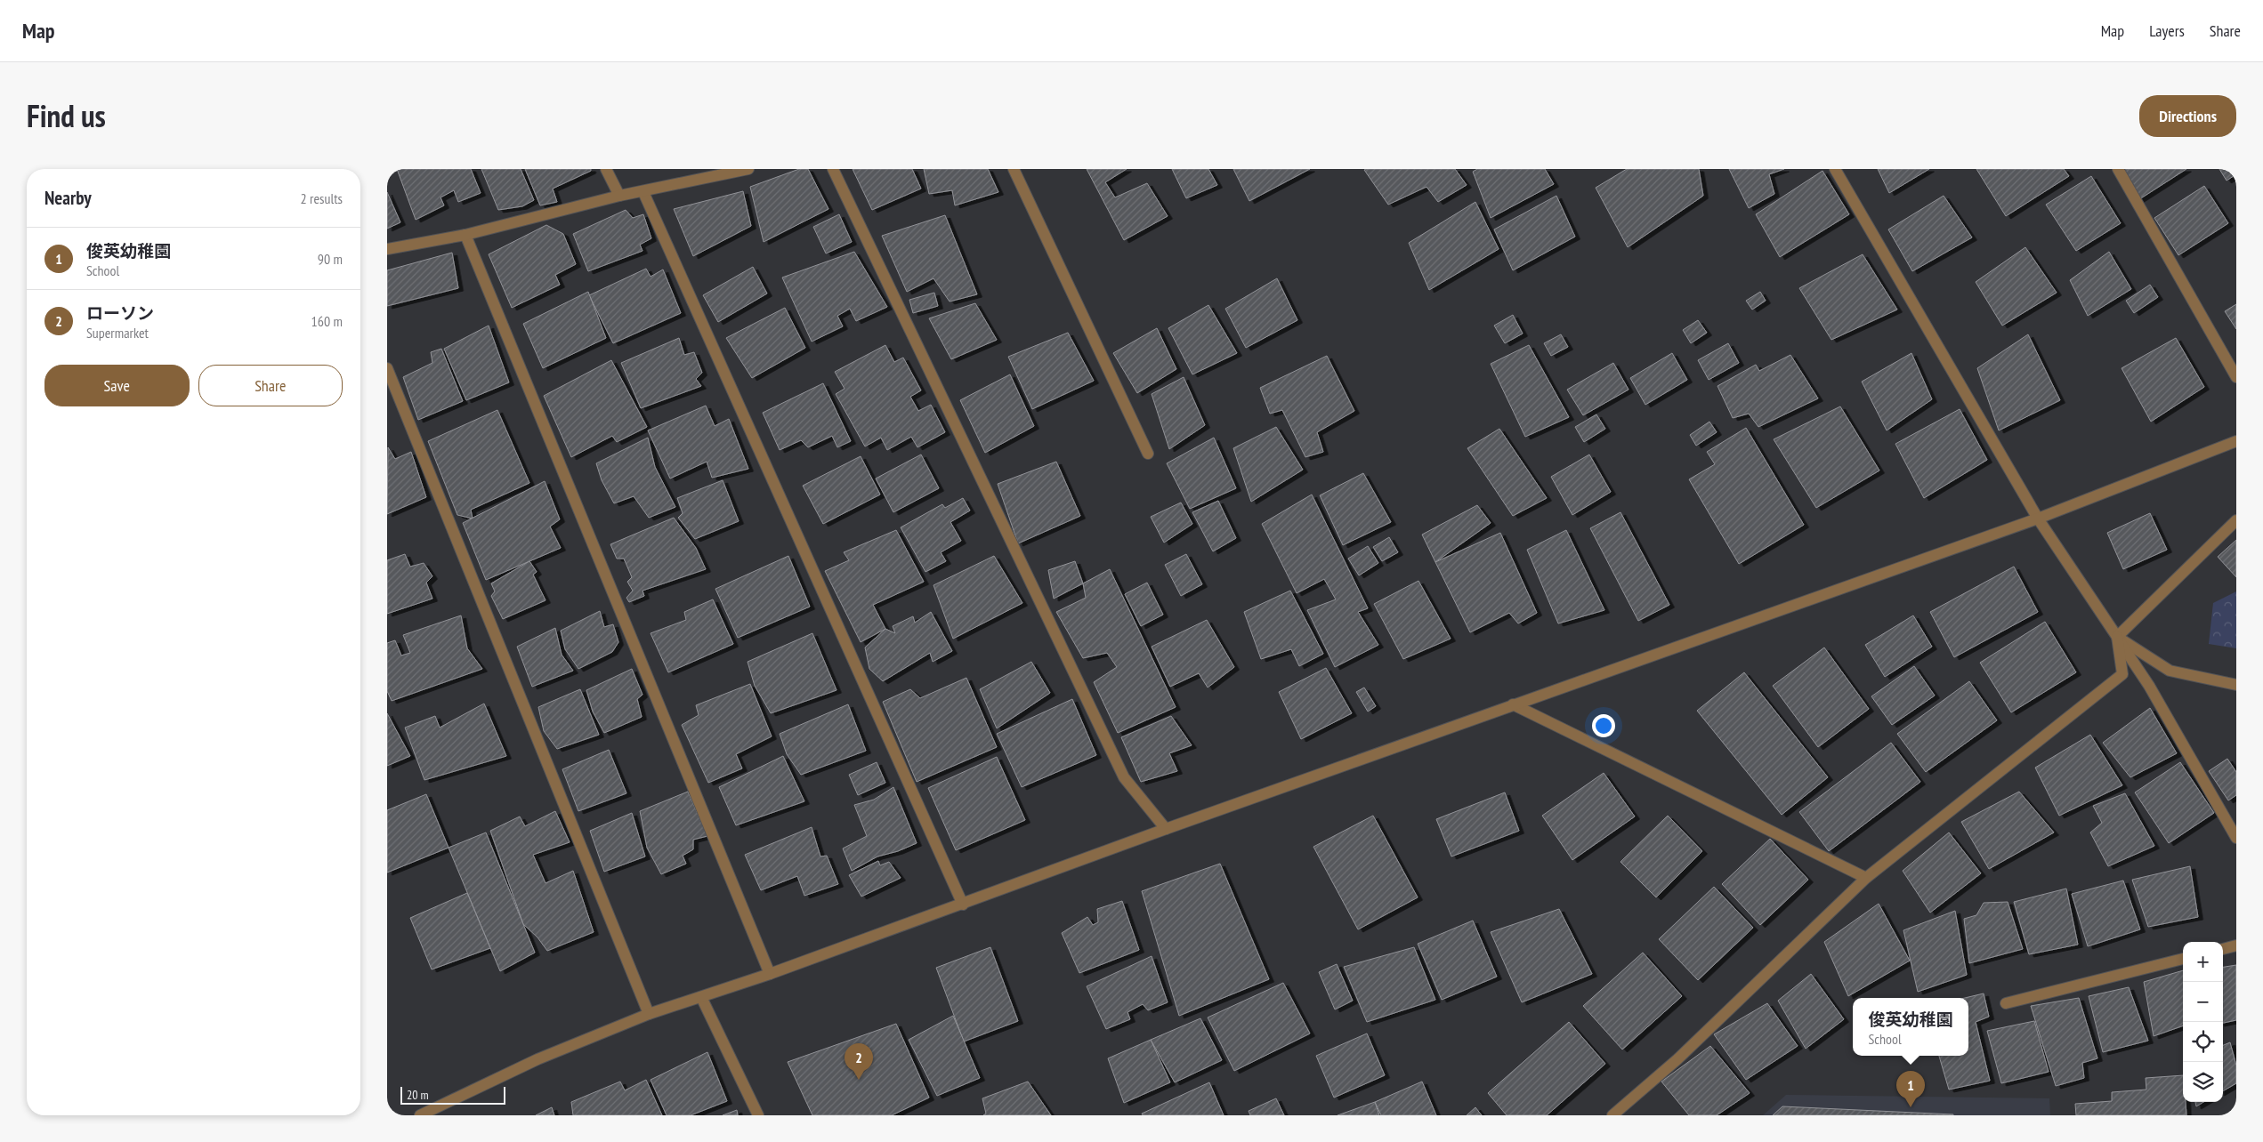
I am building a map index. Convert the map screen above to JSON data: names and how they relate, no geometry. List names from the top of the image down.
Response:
{
  "scale_bar": "20 m",
  "page": {
    "header": "Map",
    "nav": ["Map", "Layers", "Share"],
    "title": "Find us",
    "buttons": [
      "Directions",
      ["Save", "Share"]
    ],
    "heading": ["Nearby", "2 results"],
    "list": [
      {
        "mark": "1",
        "name": "俊英幼稚園",
        "note": "School",
        "value": "90 m"
      },
      {
        "mark": "2",
        "name": "ローソン",
        "note": "Supermarket",
        "value": "160 m"
      }
    ],
    "map_buttons": ["+", "−"],
    "popup": ["俊英幼稚園", "School"],
    "pins": ["2", "1"],
    "scale": "20 m"
  }
}
